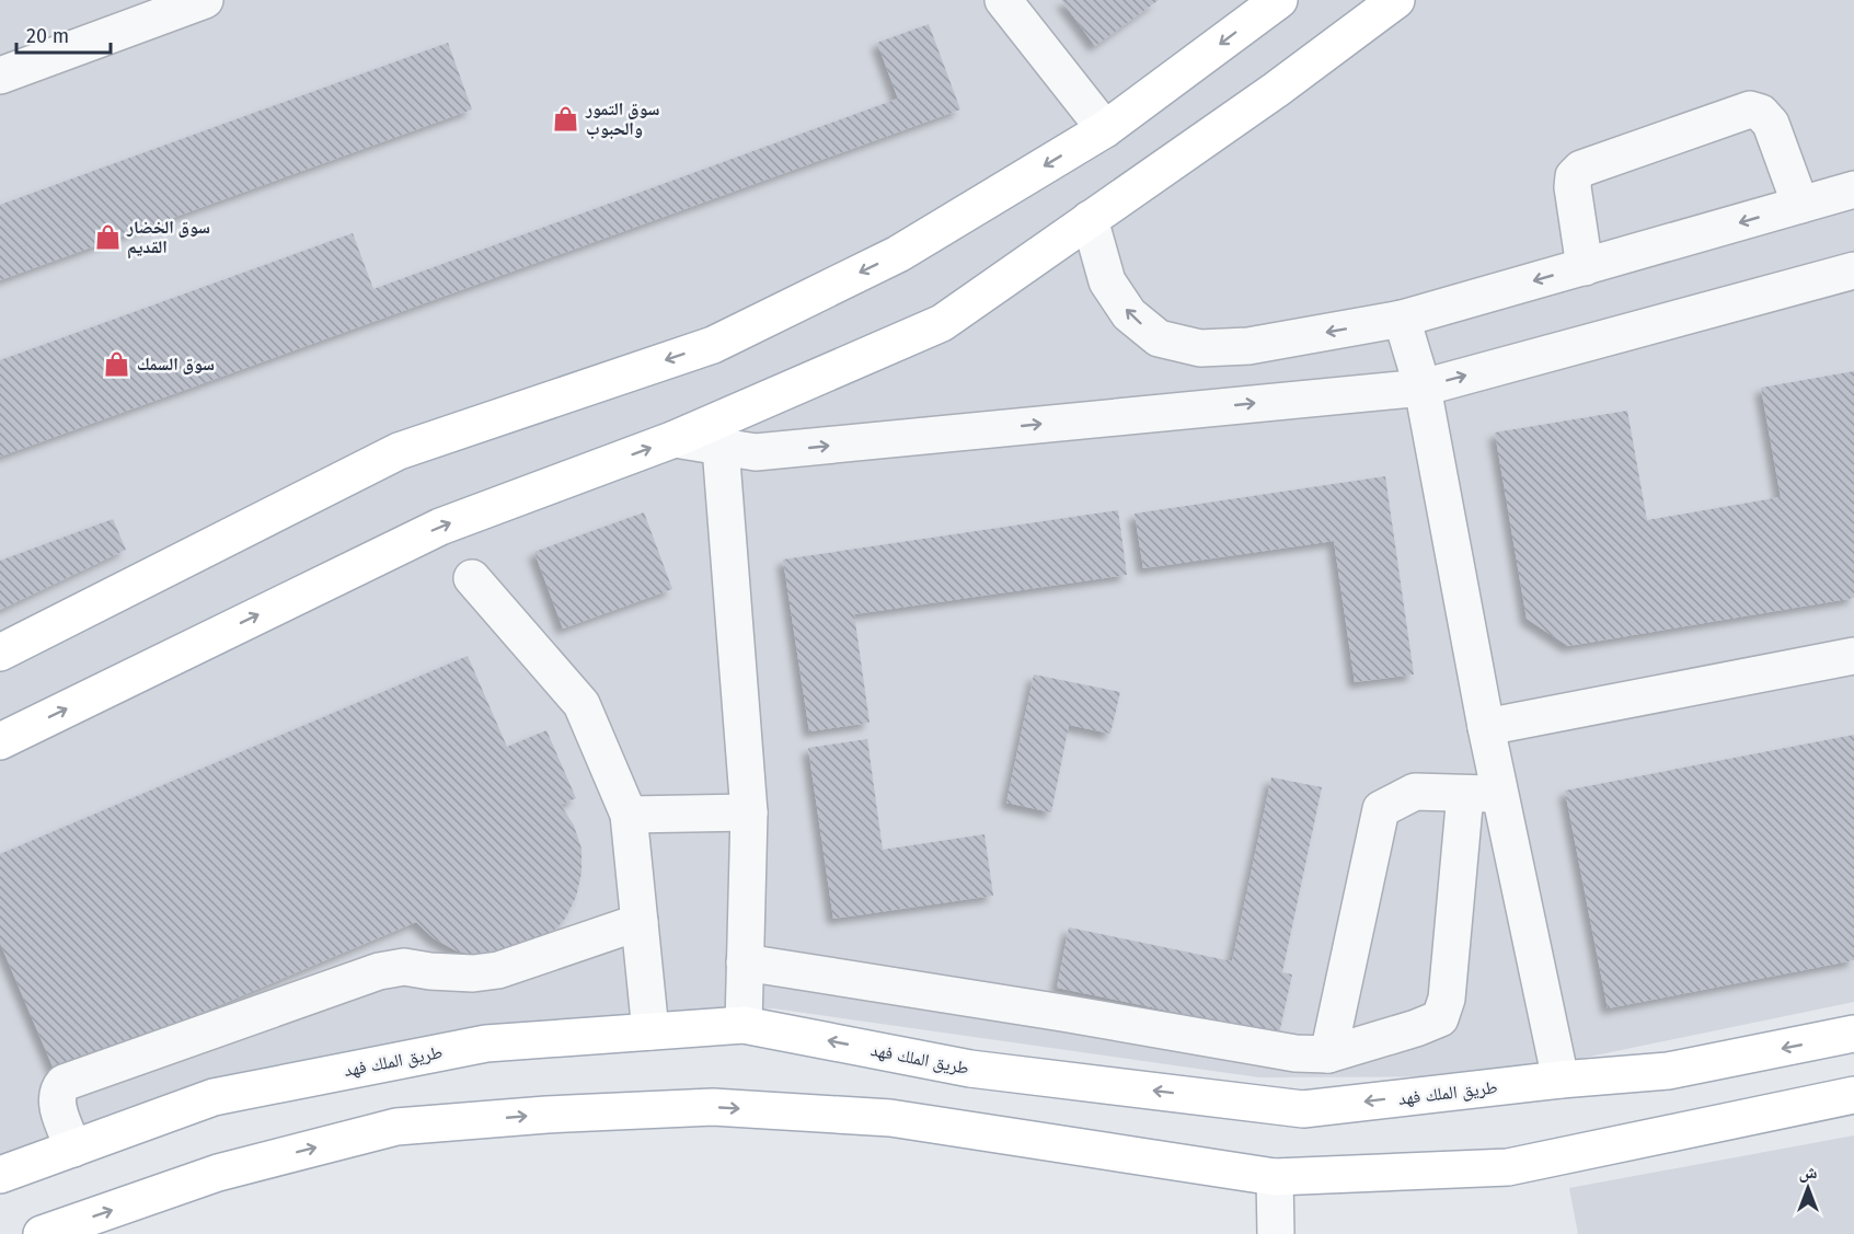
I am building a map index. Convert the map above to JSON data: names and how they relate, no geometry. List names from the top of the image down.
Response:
{
  "streets": {
    "main road": ["طريق الملك فهد"]
  },
  "places": {
    "shop": ["سوق التمور والحبوب", "سوق الخضار القديم", "سوق السمك"]
  },
  "scale_bar": "20 m",
  "north": "top"
}
